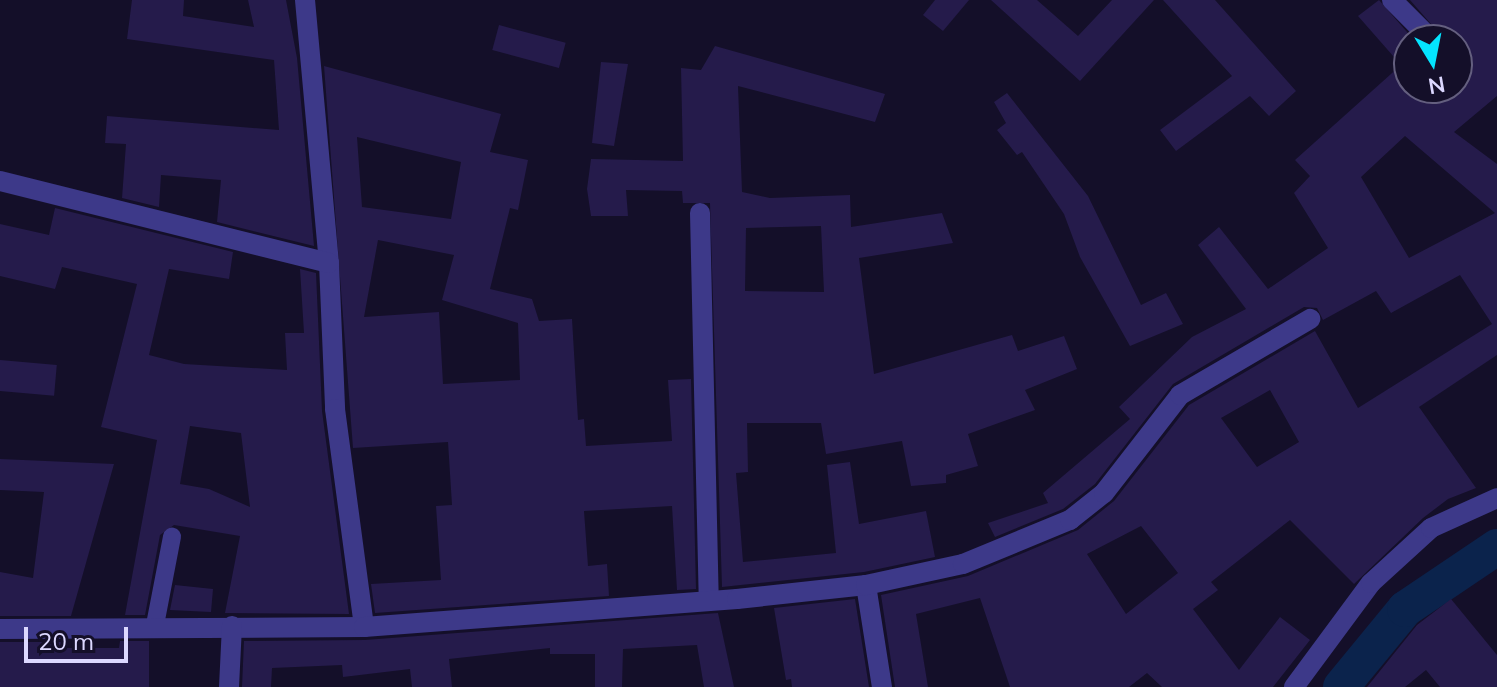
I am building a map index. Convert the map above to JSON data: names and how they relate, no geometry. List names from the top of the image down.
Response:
{
  "scale_bar": "20 m",
  "north": "bottom"
}
